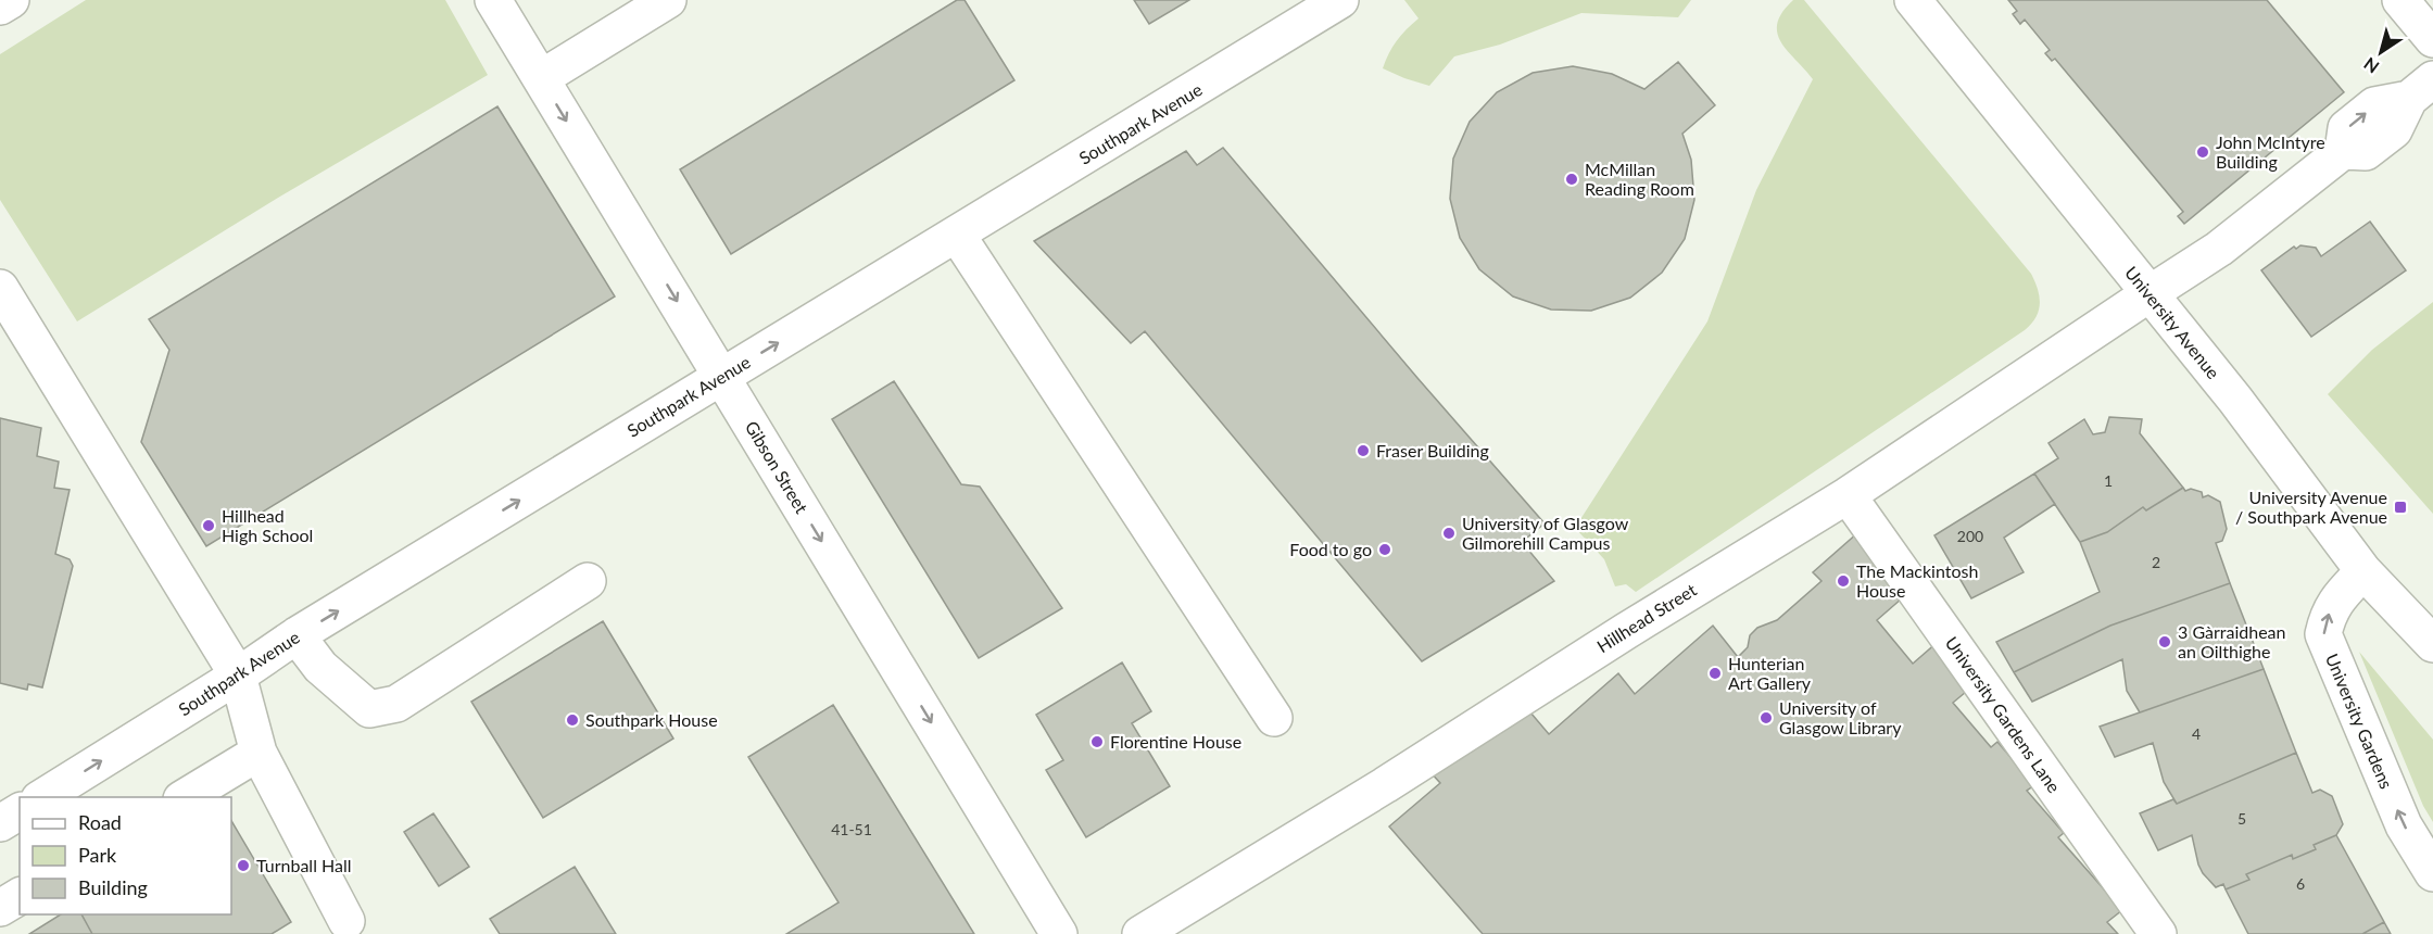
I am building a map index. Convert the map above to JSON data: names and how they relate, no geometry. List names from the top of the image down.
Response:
{
  "streets": {
    "street": [
      "Southpark Avenue",
      "University Avenue",
      "Gibson Street",
      "Hillhead Street",
      "University Gardens Lane",
      "University Gardens"
    ]
  },
  "crossings": [
    ["Southpark Avenue", "Gibson Street"],
    ["University Avenue", "Hillhead Street"],
    ["University Avenue", "University Gardens"],
    ["Hillhead Street", "University Gardens Lane"]
  ],
  "one_way": ["Southpark Avenue", "University Gardens"],
  "places": {
    "other": [
      "John McIntyre Building",
      "McMillan Reading Room",
      "Fraser Building",
      "Hillhead High School",
      "University of Glasgow Gilmorehill Campus",
      "Food to go",
      "The Mackintosh House",
      "3 Gàrraidhean an Oilthighe",
      "Hunterian Art Gallery",
      "University of Glasgow Library",
      "Southpark House",
      "Florentine House",
      "Turnball Hall"
    ],
    "transit": ["University Avenue / Southpark Avenue"]
  },
  "house_numbers": [
    "1",
    "200",
    "2",
    "4",
    "5",
    "41-51",
    "6"
  ],
  "legend": ["Road", "Park", "Building"],
  "north": "bottom left"
}
